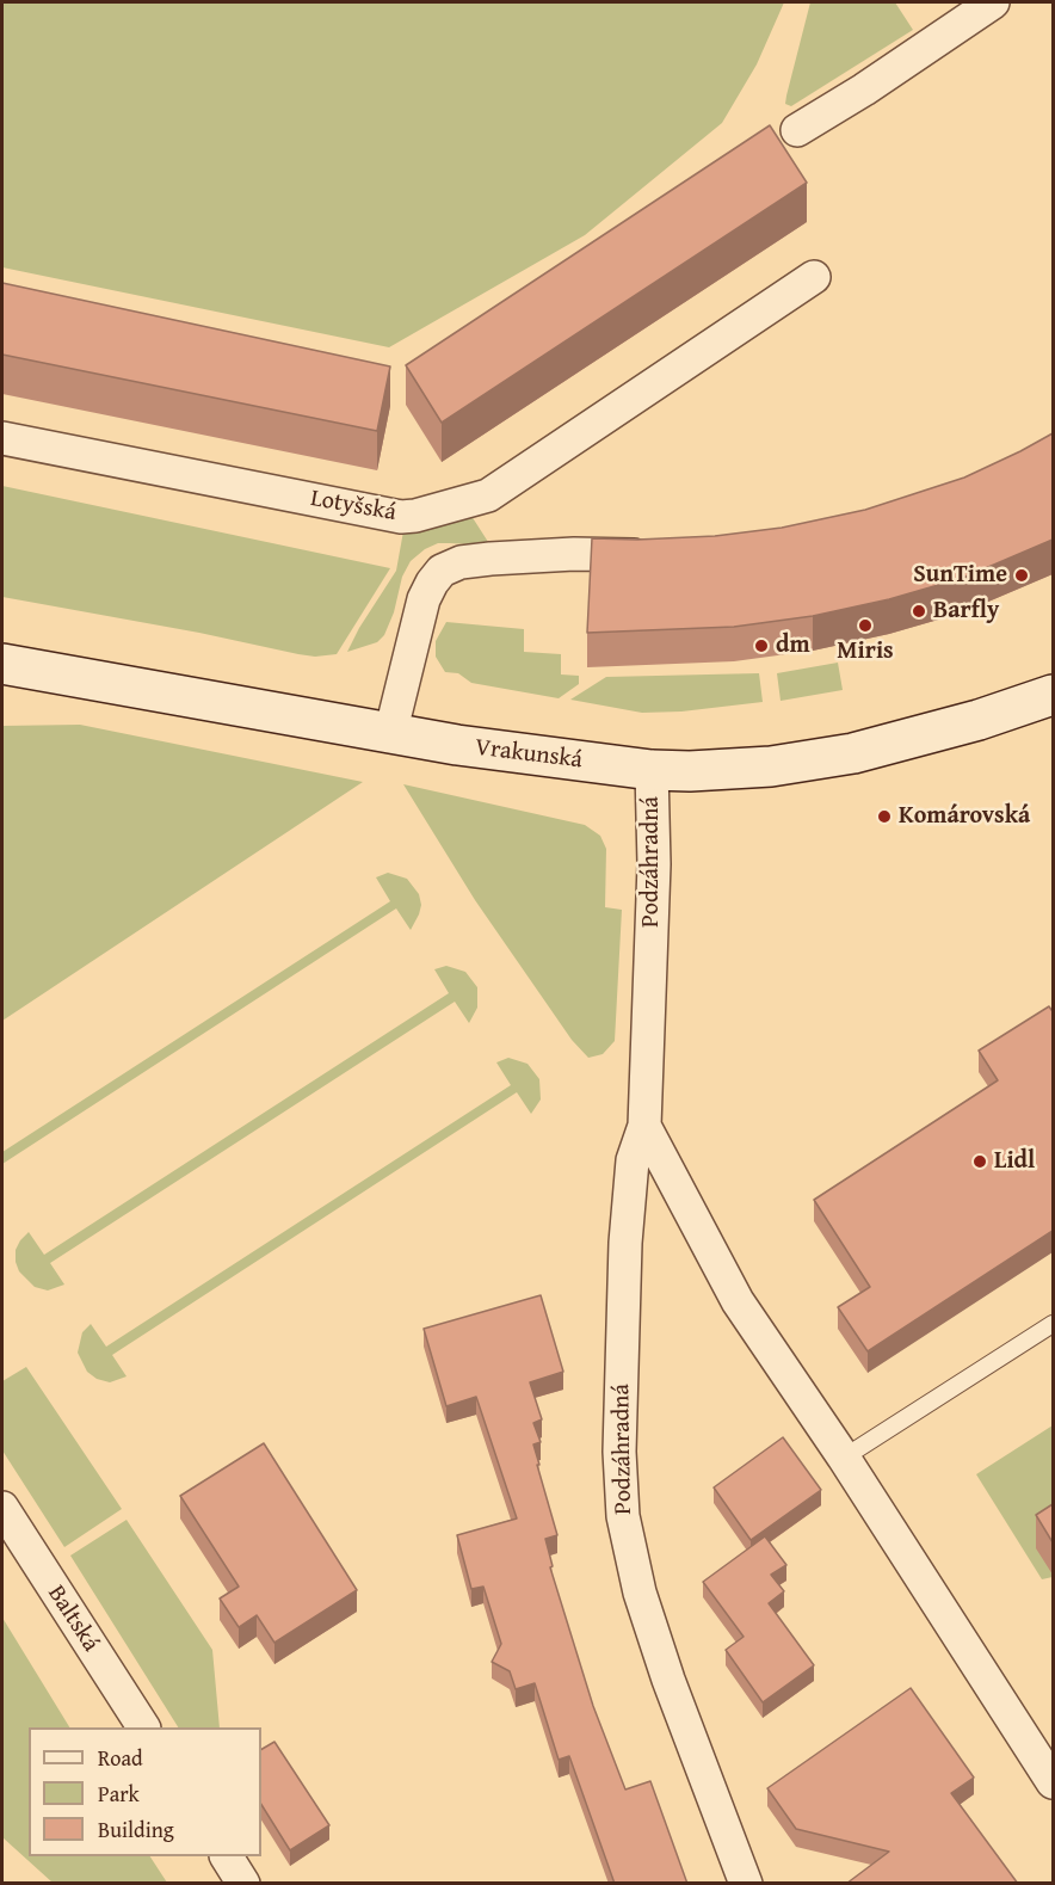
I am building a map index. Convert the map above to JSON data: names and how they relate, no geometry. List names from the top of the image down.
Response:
{
  "streets": {
    "street": [
      "Lotyšská",
      "Vrakunská",
      "Podzáhradná",
      "Baltská"
    ]
  },
  "crossings": [
    ["Vrakunská", "Podzáhradná"]
  ],
  "places": [
    "SunTime",
    "Barfly",
    "Miris",
    "dm",
    "Komárovská",
    "Lidl"
  ],
  "legend": ["Road", "Park", "Building"]
}
